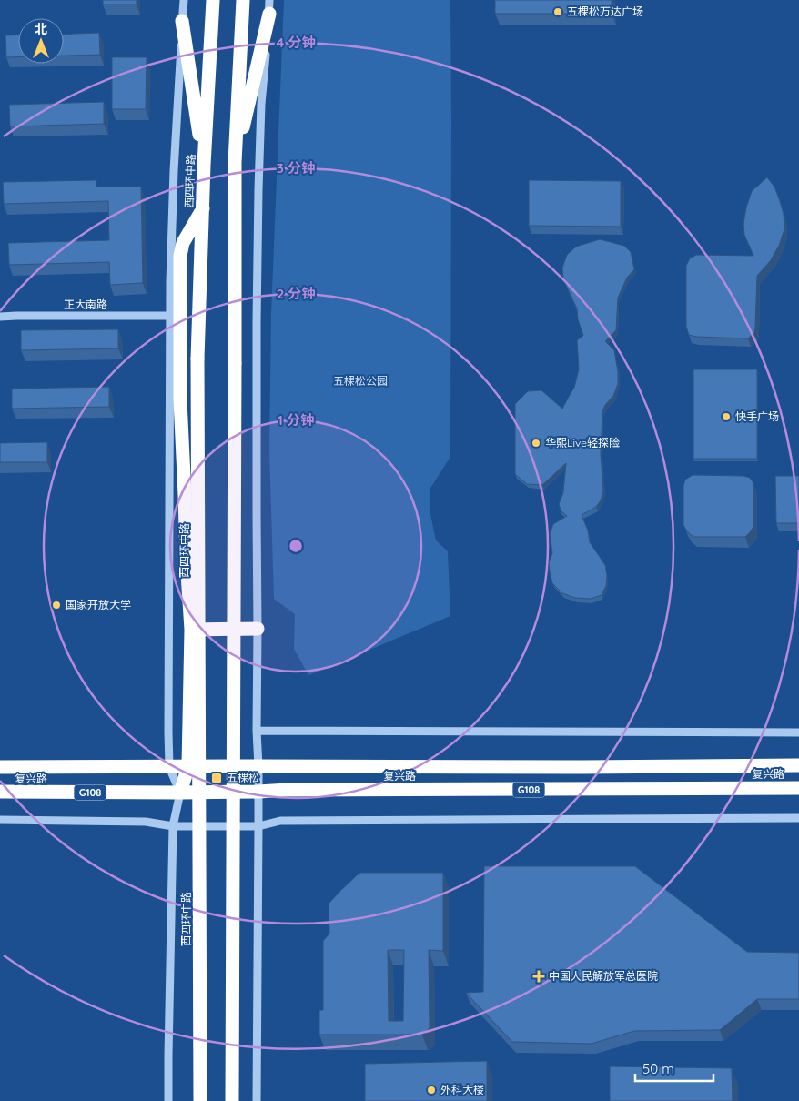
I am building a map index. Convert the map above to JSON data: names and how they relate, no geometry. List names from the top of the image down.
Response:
{
  "streets": {
    "highway": ["西四环中路", "复兴路", "G108"],
    "street": ["正大南路"]
  },
  "crossings": [
    ["西四环中路", "正大南路"],
    ["西四环中路", "复兴路"]
  ],
  "parks": ["五棵松公园"],
  "places": {
    "other": [
      "五棵松万达广场",
      "快手广场",
      "华熙Live轻探险",
      "国家开放大学",
      "外科大楼"
    ],
    "transit": ["五棵松"],
    "health": ["中国人民解放军总医院"]
  },
  "scale_bar": "50 m",
  "north": "top",
  "rings": [
    "4 分钟",
    "3 分钟",
    "2 分钟",
    "1 分钟"
  ]
}
